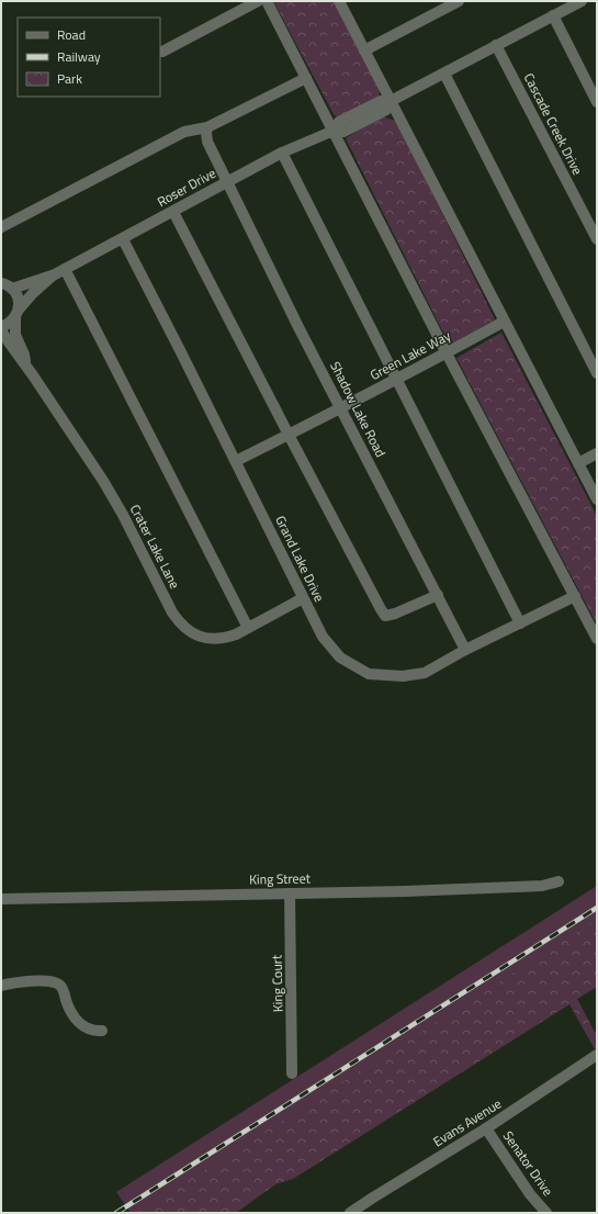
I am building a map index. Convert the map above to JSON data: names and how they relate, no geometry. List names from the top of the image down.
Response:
{
  "streets": {
    "street": [
      "Cascade Creek Drive",
      "Roser Drive",
      "Green Lake Way",
      "Shadow Lake Road",
      "Crater Lake Lane",
      "Grand Lake Drive",
      "King Street",
      "King Court",
      "Evans Avenue",
      "Senator Drive"
    ]
  },
  "crossings": [
    ["Cascade Creek Drive", "Roser Drive"],
    ["Roser Drive", "Shadow Lake Road"],
    ["Roser Drive", "Crater Lake Lane"],
    ["Roser Drive", "Grand Lake Drive"],
    ["Green Lake Way", "Shadow Lake Road"],
    ["Green Lake Way", "Grand Lake Drive"],
    ["Shadow Lake Road", "Grand Lake Drive"],
    ["Crater Lake Lane", "Grand Lake Drive"],
    ["King Street", "King Court"],
    ["Evans Avenue", "Senator Drive"]
  ],
  "legend": ["Road", "Railway", "Park"]
}
